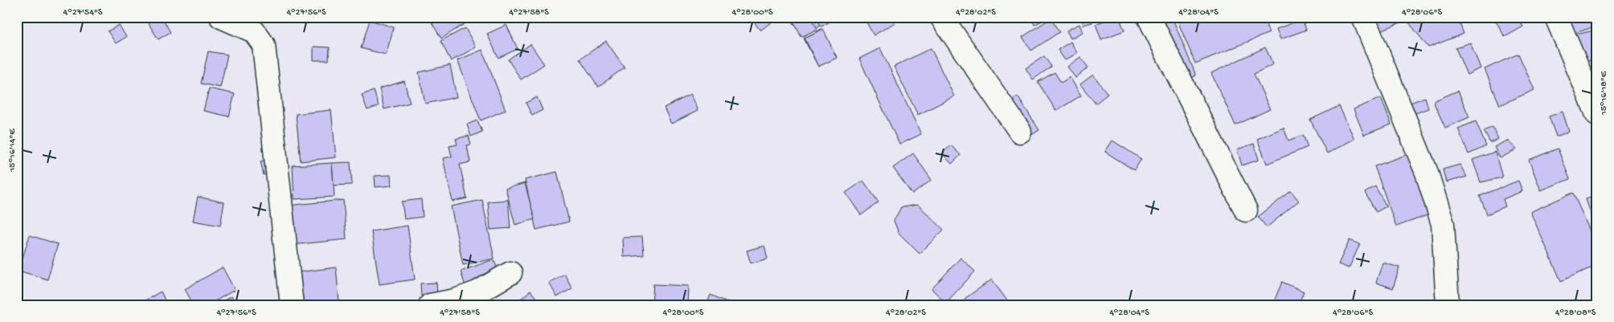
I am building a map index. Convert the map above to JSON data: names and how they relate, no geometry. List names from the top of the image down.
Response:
{
  "coordinates": [
    "4°27'54\"S",
    "4°27'56\"S",
    "4°27'58\"S",
    "4°28'00\"S",
    "4°28'02\"S",
    "4°28'04\"S",
    "4°28'06\"S",
    "15°16'18\"E",
    "15°16'14\"E",
    "4°28'08\"S"
  ]
}
